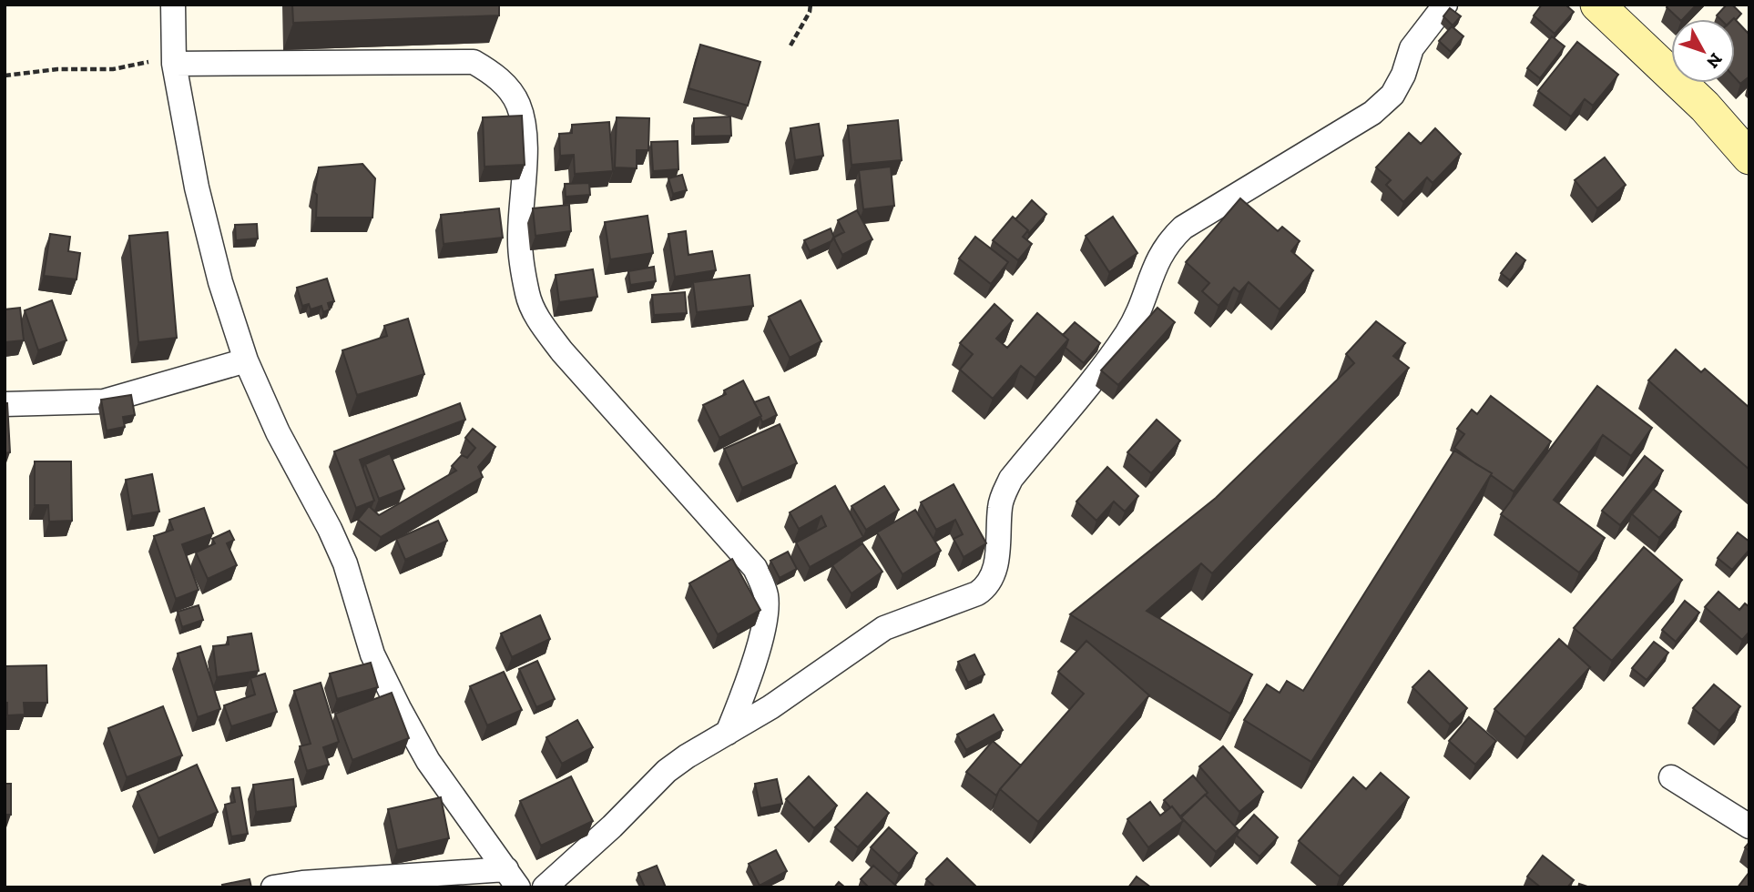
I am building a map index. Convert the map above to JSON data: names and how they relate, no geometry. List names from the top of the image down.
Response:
{
  "north": "bottom right"
}
